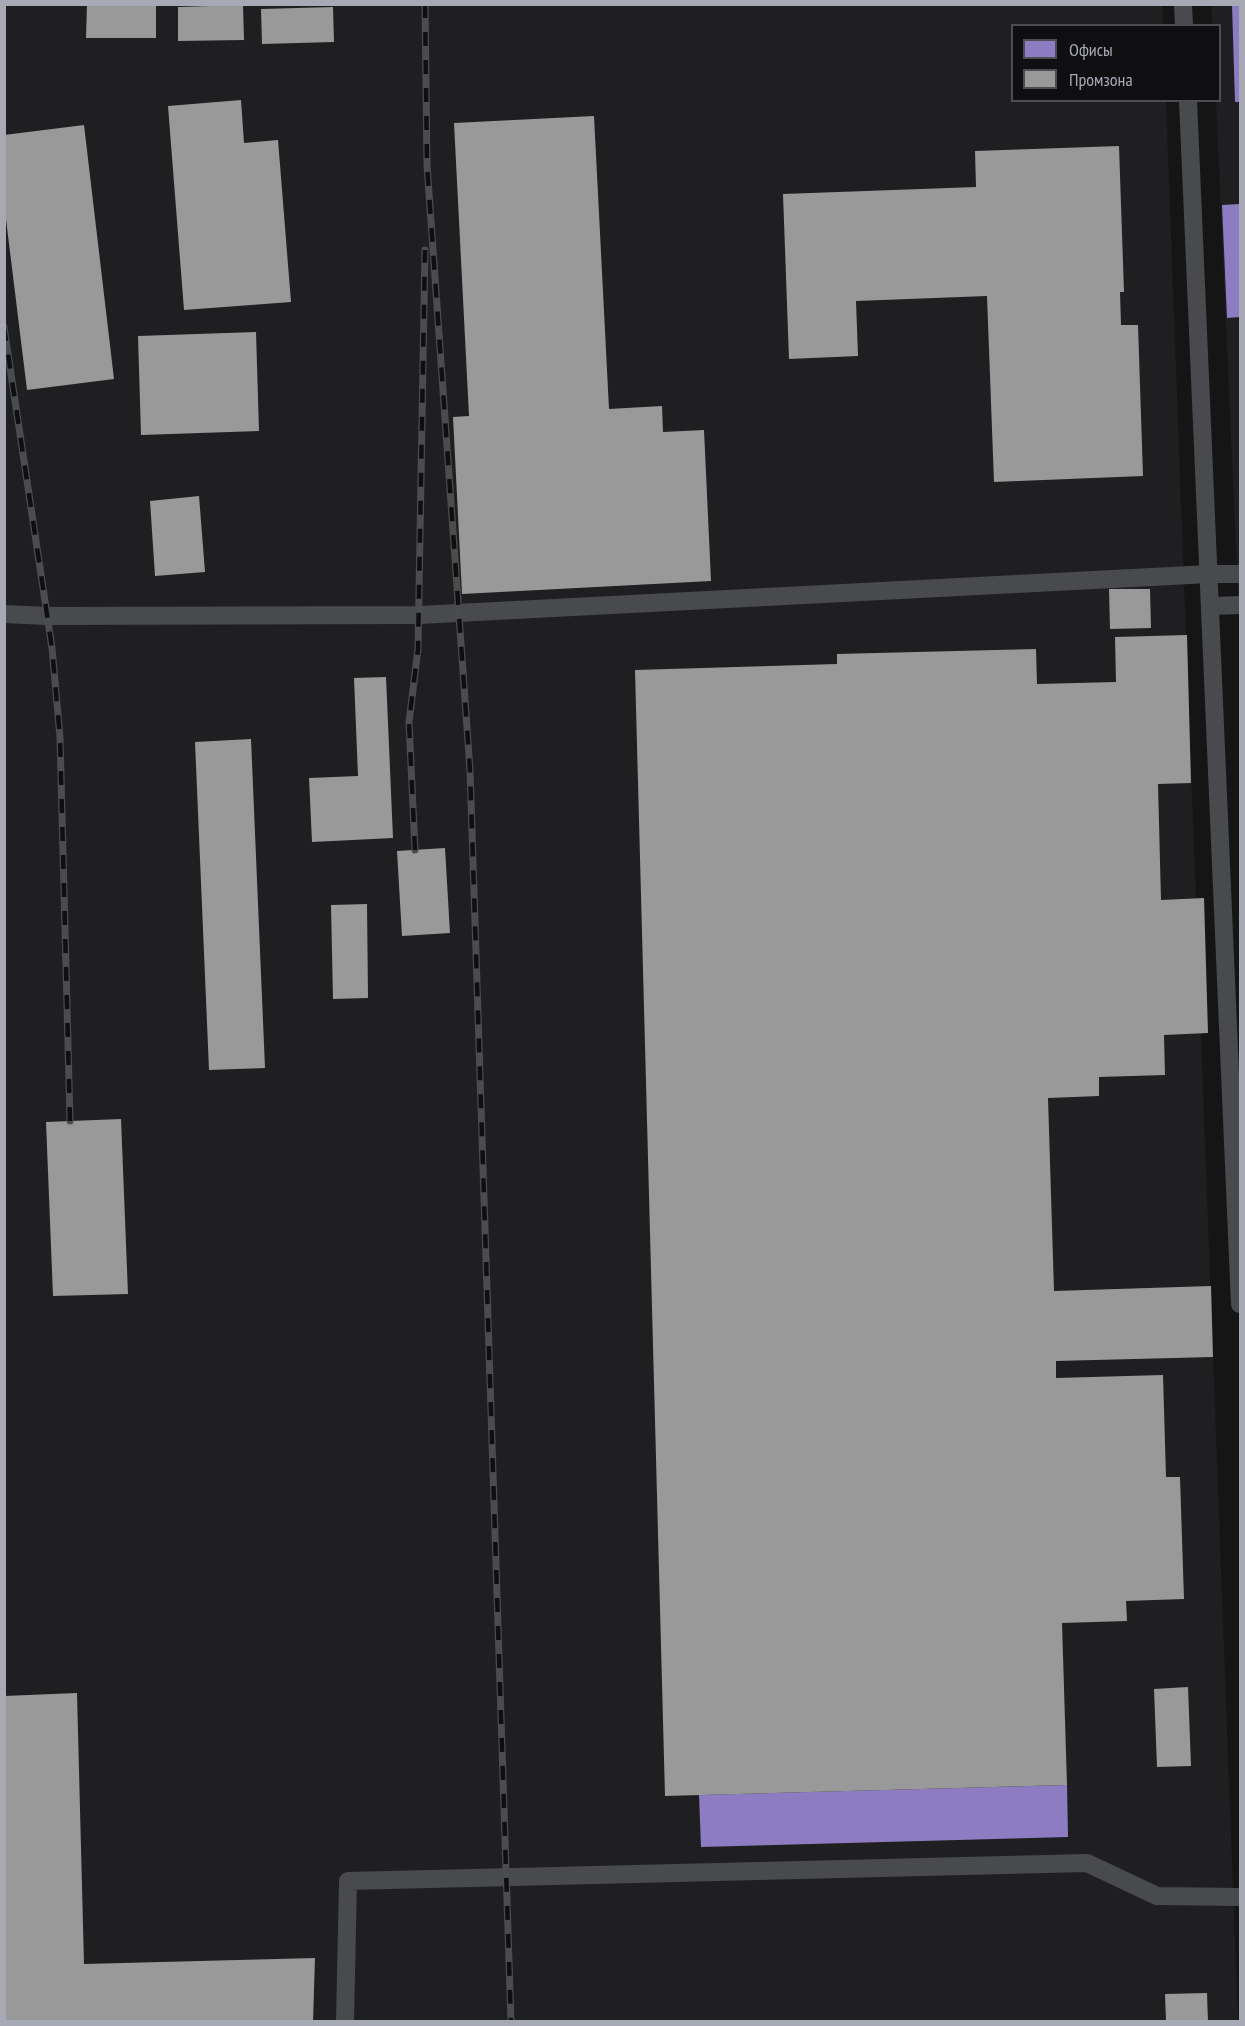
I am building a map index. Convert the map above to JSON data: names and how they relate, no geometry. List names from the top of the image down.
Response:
{
  "legend": ["Офисы", "Промзона"]
}
